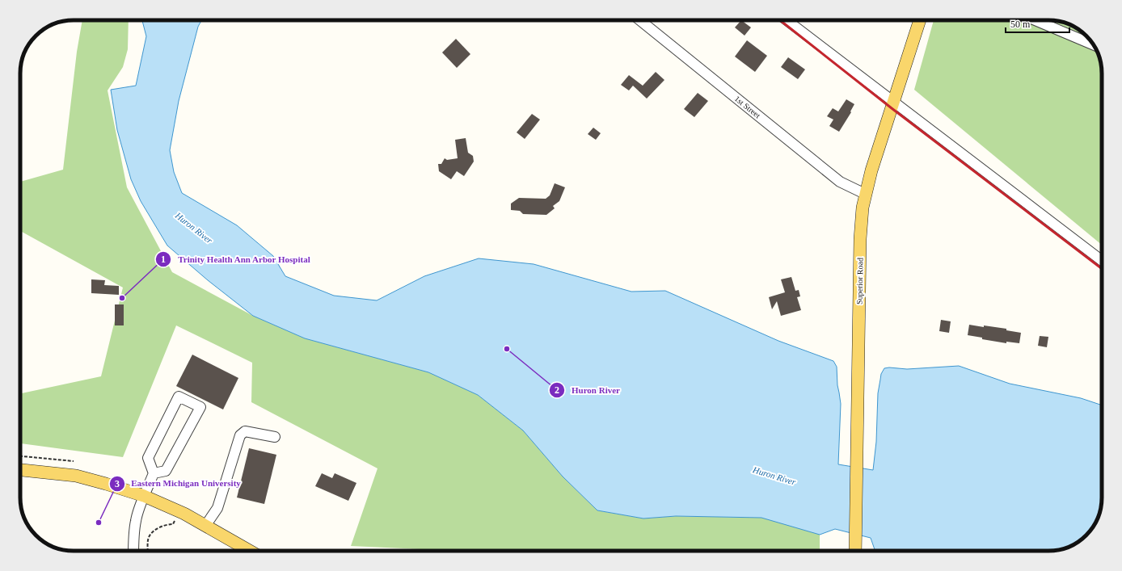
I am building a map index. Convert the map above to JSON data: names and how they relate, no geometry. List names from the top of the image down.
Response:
{
  "streets": {
    "main road": ["Superior Road"],
    "street": ["1st Street"]
  },
  "crossings": [
    ["1st Street", "Superior Road"]
  ],
  "water": ["Huron River"],
  "places": ["Trinity Health Ann Arbor Hospital", "Huron River", "Eastern Michigan University"],
  "scale_bar": "50 m"
}
